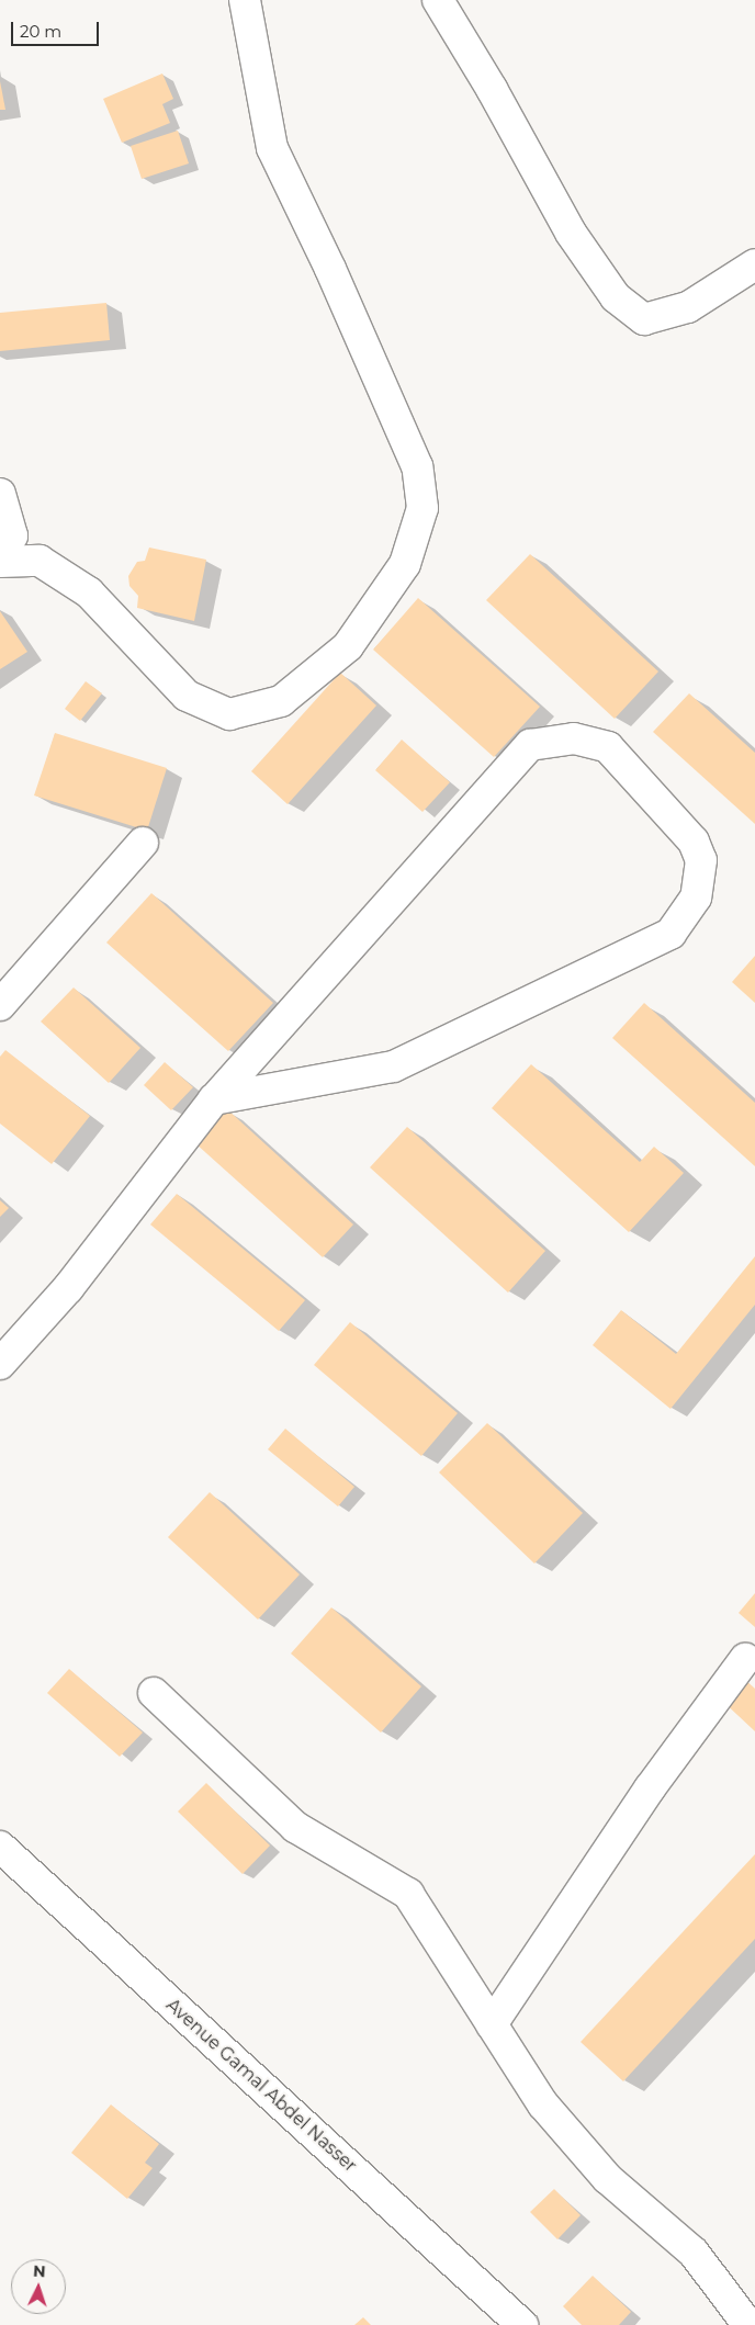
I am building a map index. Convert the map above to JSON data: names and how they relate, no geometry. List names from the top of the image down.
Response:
{
  "streets": {
    "street": ["Avenue Gamal Abdel Nasser"]
  },
  "scale_bar": "20 m",
  "north": "top"
}
